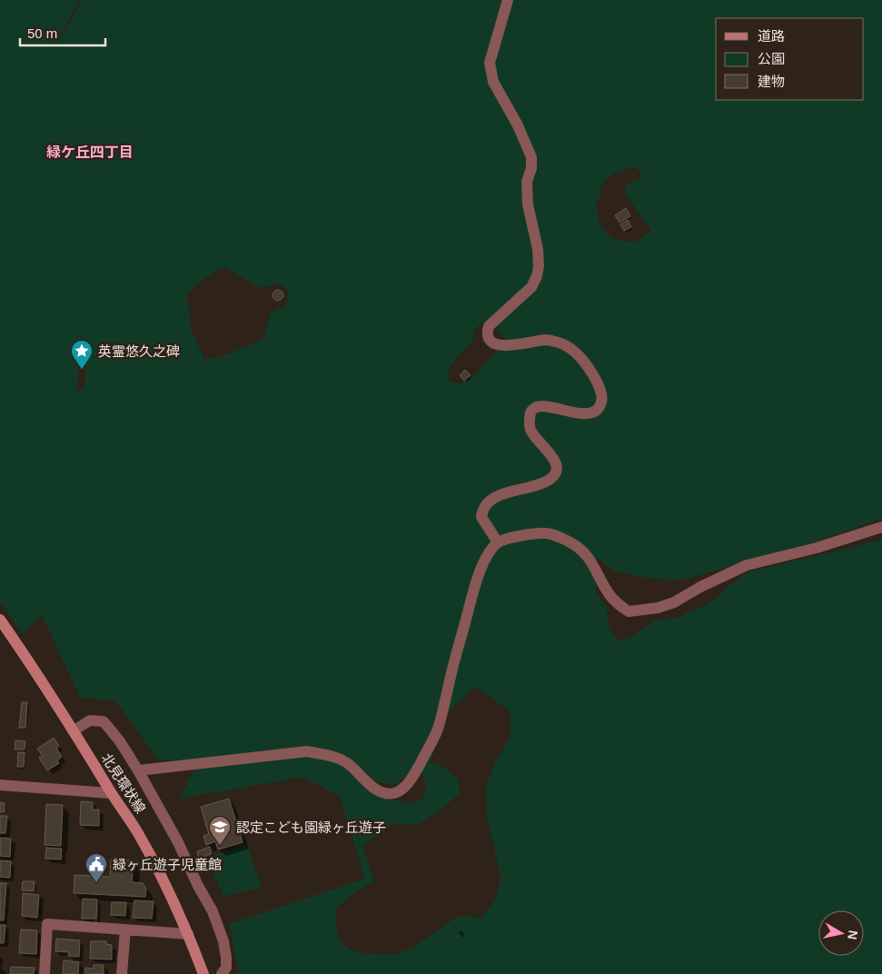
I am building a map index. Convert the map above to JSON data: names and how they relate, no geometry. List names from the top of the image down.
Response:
{
  "streets": {
    "main road": ["北見環状線"]
  },
  "districts": ["緑ケ丘四丁目"],
  "places": {
    "place": ["英霊悠久之碑"],
    "school or university": ["認定こども園緑ヶ丘遊子"],
    "public building": ["緑ヶ丘遊子児童館"]
  },
  "legend": ["道路", "公園", "建物"],
  "scale_bar": "50 m",
  "north": "right"
}
